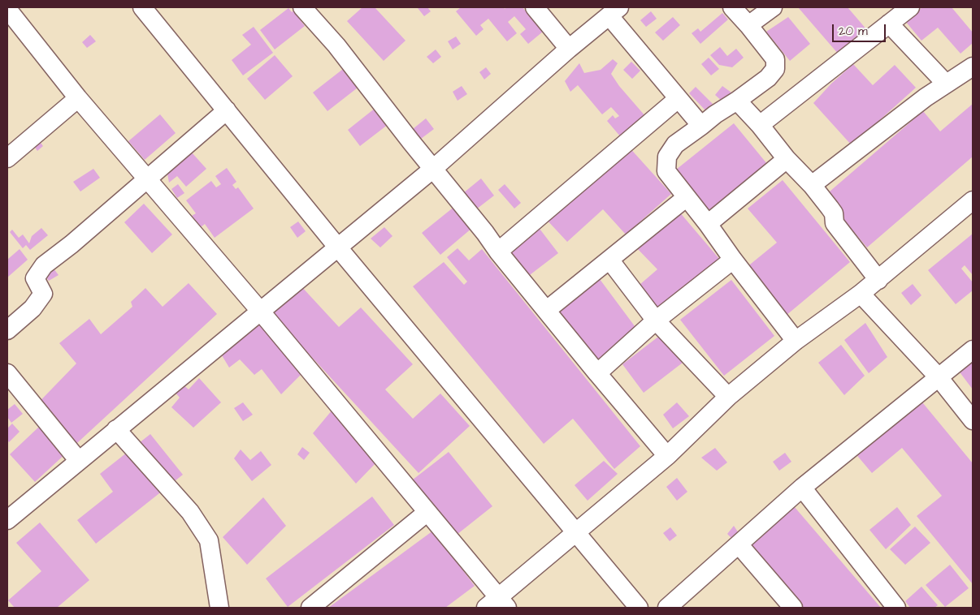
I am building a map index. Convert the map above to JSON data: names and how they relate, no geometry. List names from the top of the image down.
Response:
{
  "scale_bar": "20 m"
}
